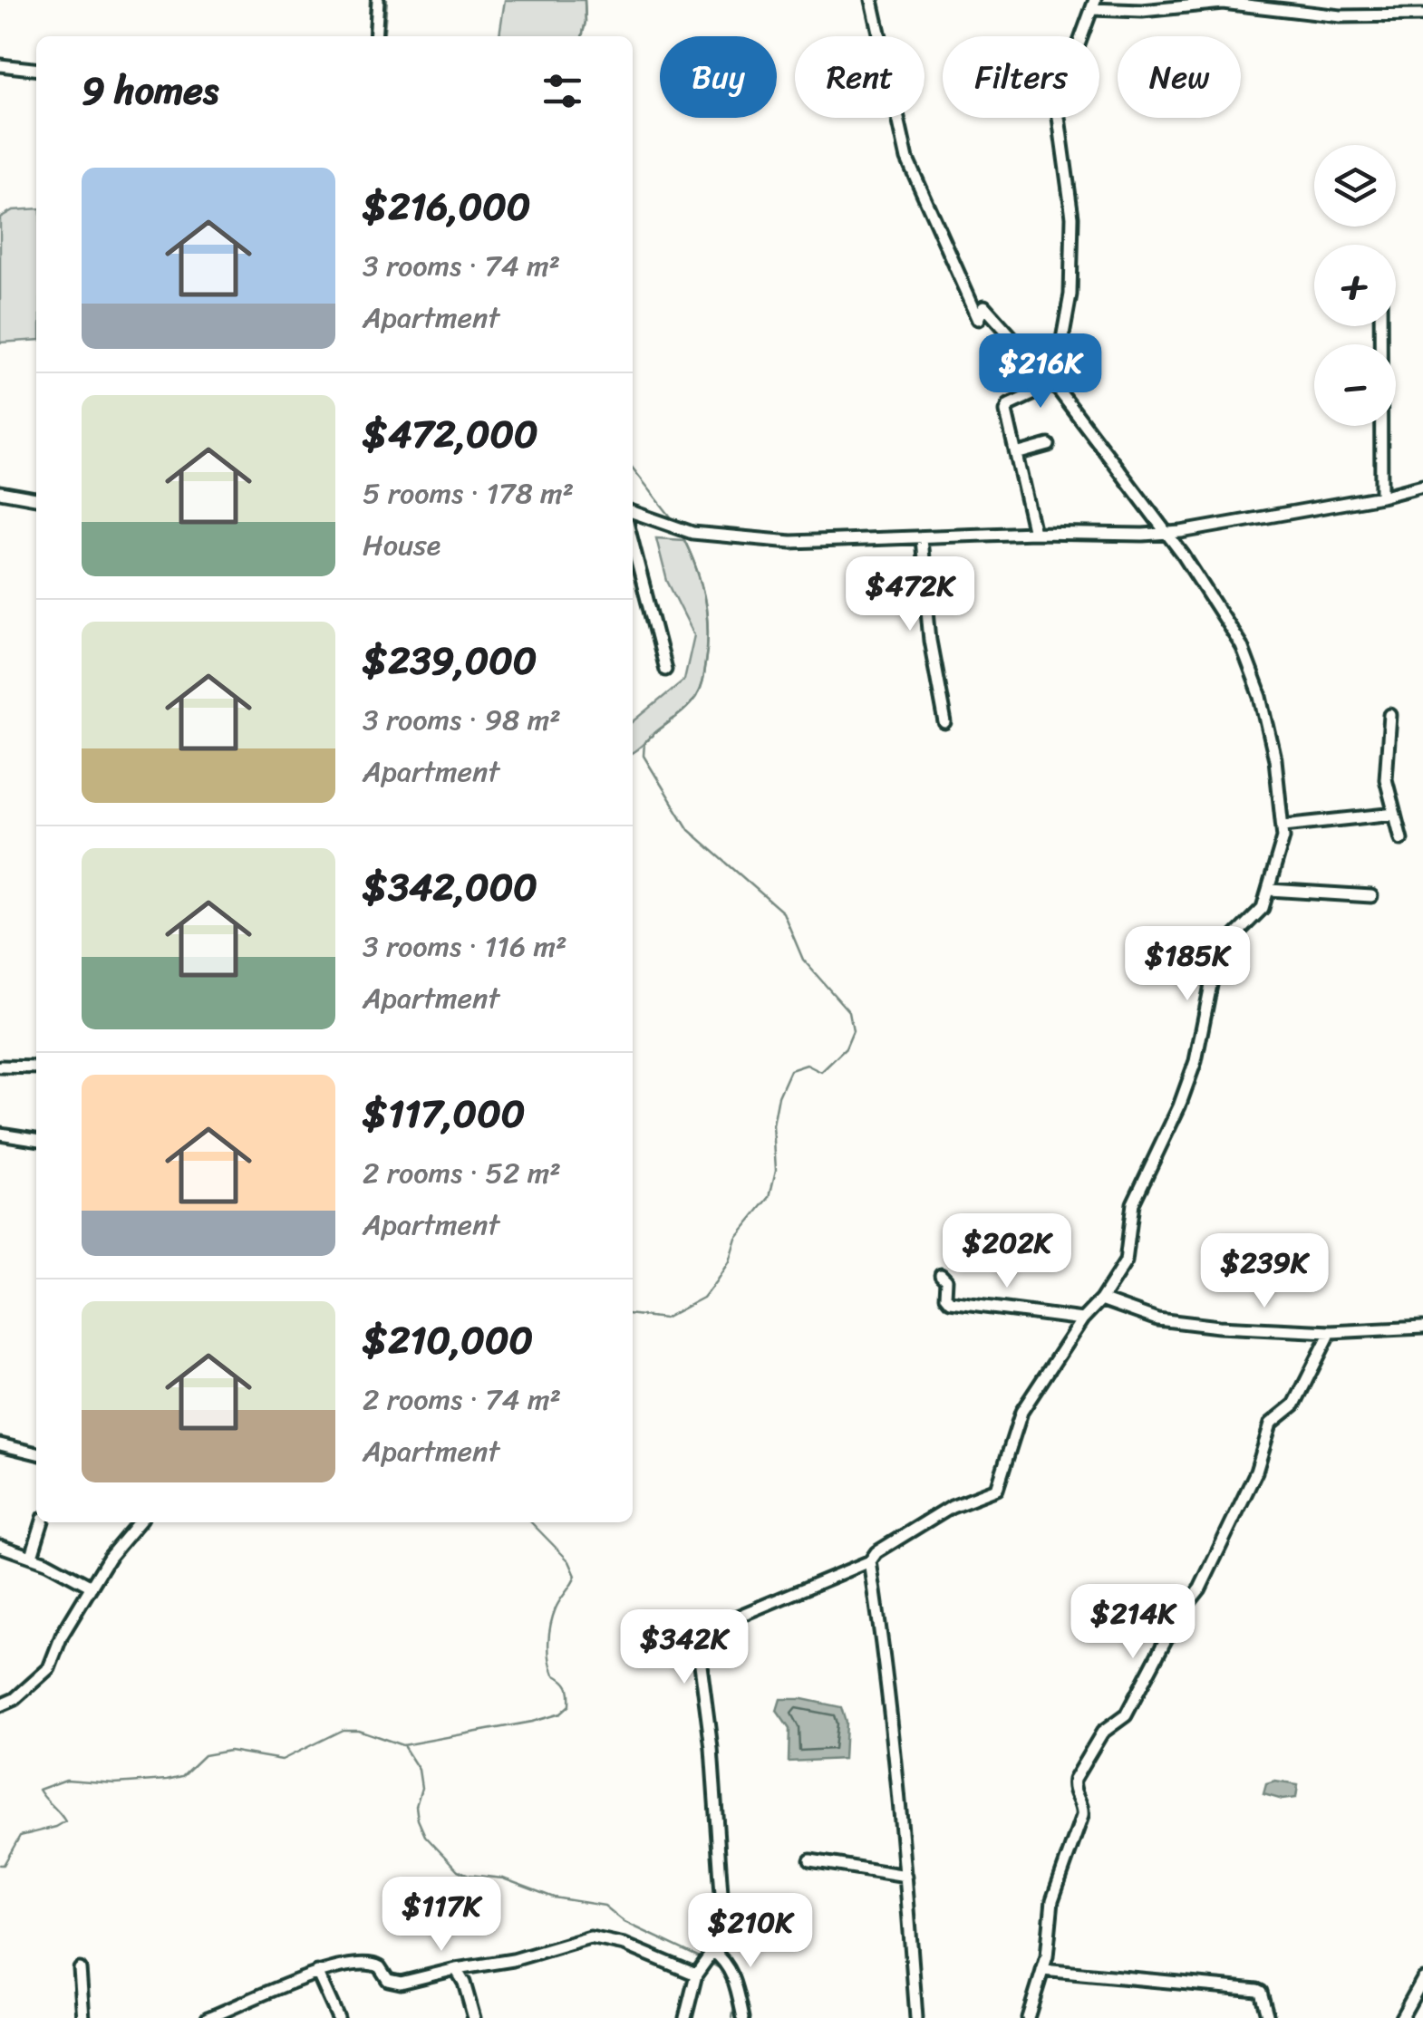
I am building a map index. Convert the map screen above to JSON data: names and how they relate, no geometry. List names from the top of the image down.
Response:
{
  "page": {
    "chip": [
      "Buy",
      "Rent",
      "Filters",
      "New"
    ],
    "heading": "9 homes",
    "map_buttons": ["+", "−"],
    "list": [
      {
        "name": "$216,000",
        "note": "3 rooms · 74 m² · Apartment"
      },
      {
        "name": "$472,000",
        "note": "5 rooms · 178 m² · House"
      },
      {
        "name": "$239,000",
        "note": "3 rooms · 98 m² · Apartment"
      },
      {
        "name": "$342,000",
        "note": "3 rooms · 116 m² · Apartment"
      },
      {
        "name": "$117,000",
        "note": "2 rooms · 52 m² · Apartment"
      },
      {
        "name": "$210,000",
        "note": "2 rooms · 74 m² · Apartment"
      }
    ],
    "price": [
      "$216K",
      "$472K",
      "$185K",
      "$202K",
      "$239K",
      "$214K",
      "$342K",
      "$117K",
      "$210K"
    ]
  }
}
